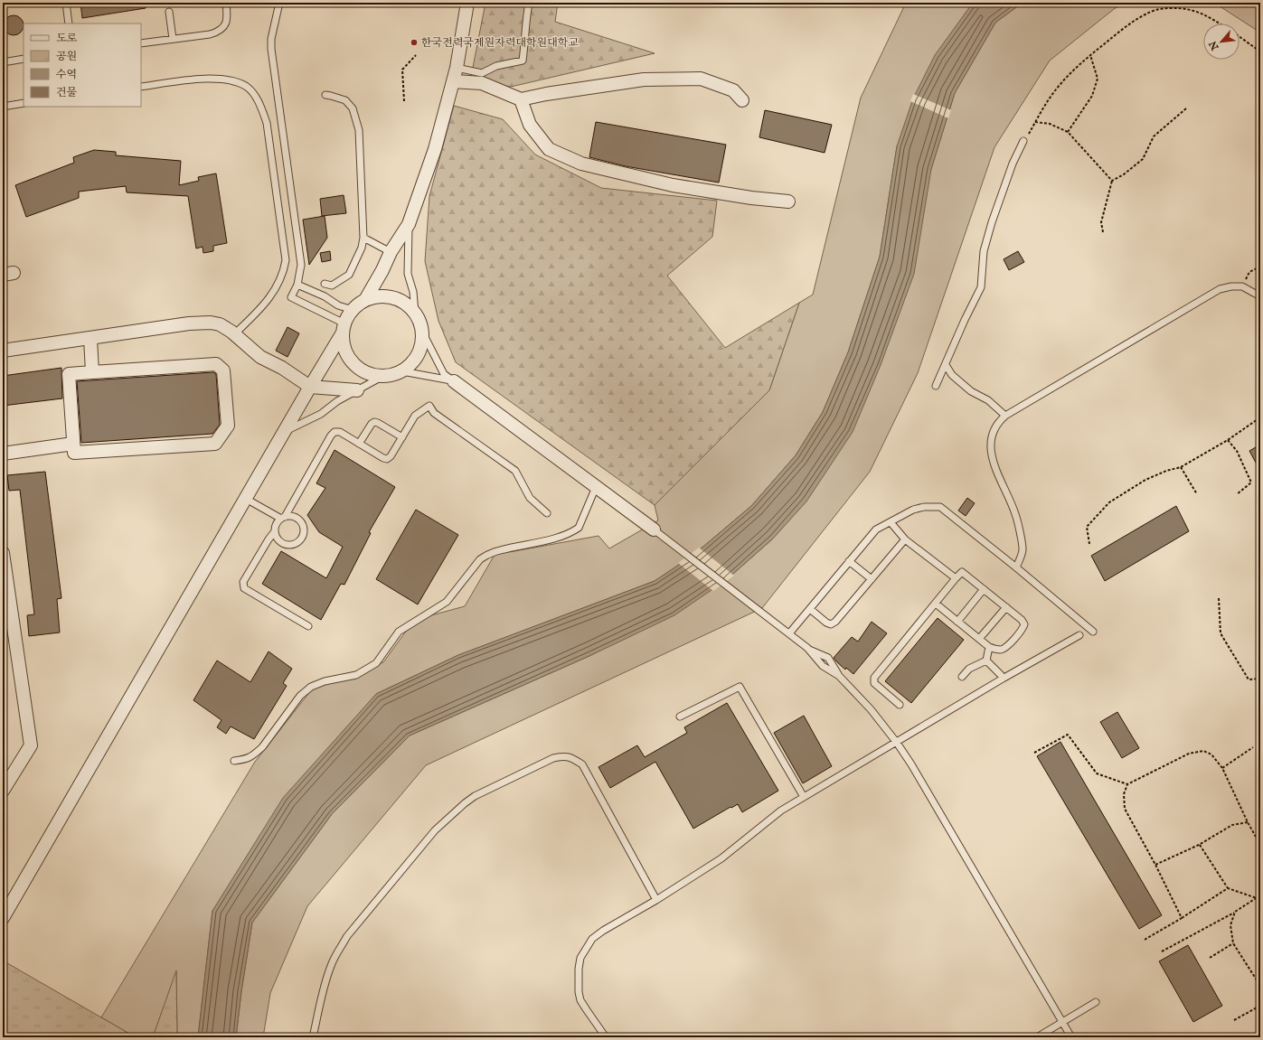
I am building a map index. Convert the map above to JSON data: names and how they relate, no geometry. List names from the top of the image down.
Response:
{
  "places": ["한국전력국제원자력대학원대학교"],
  "legend": [
    "도로",
    "공원",
    "수역",
    "건물"
  ],
  "north": "bottom left"
}
